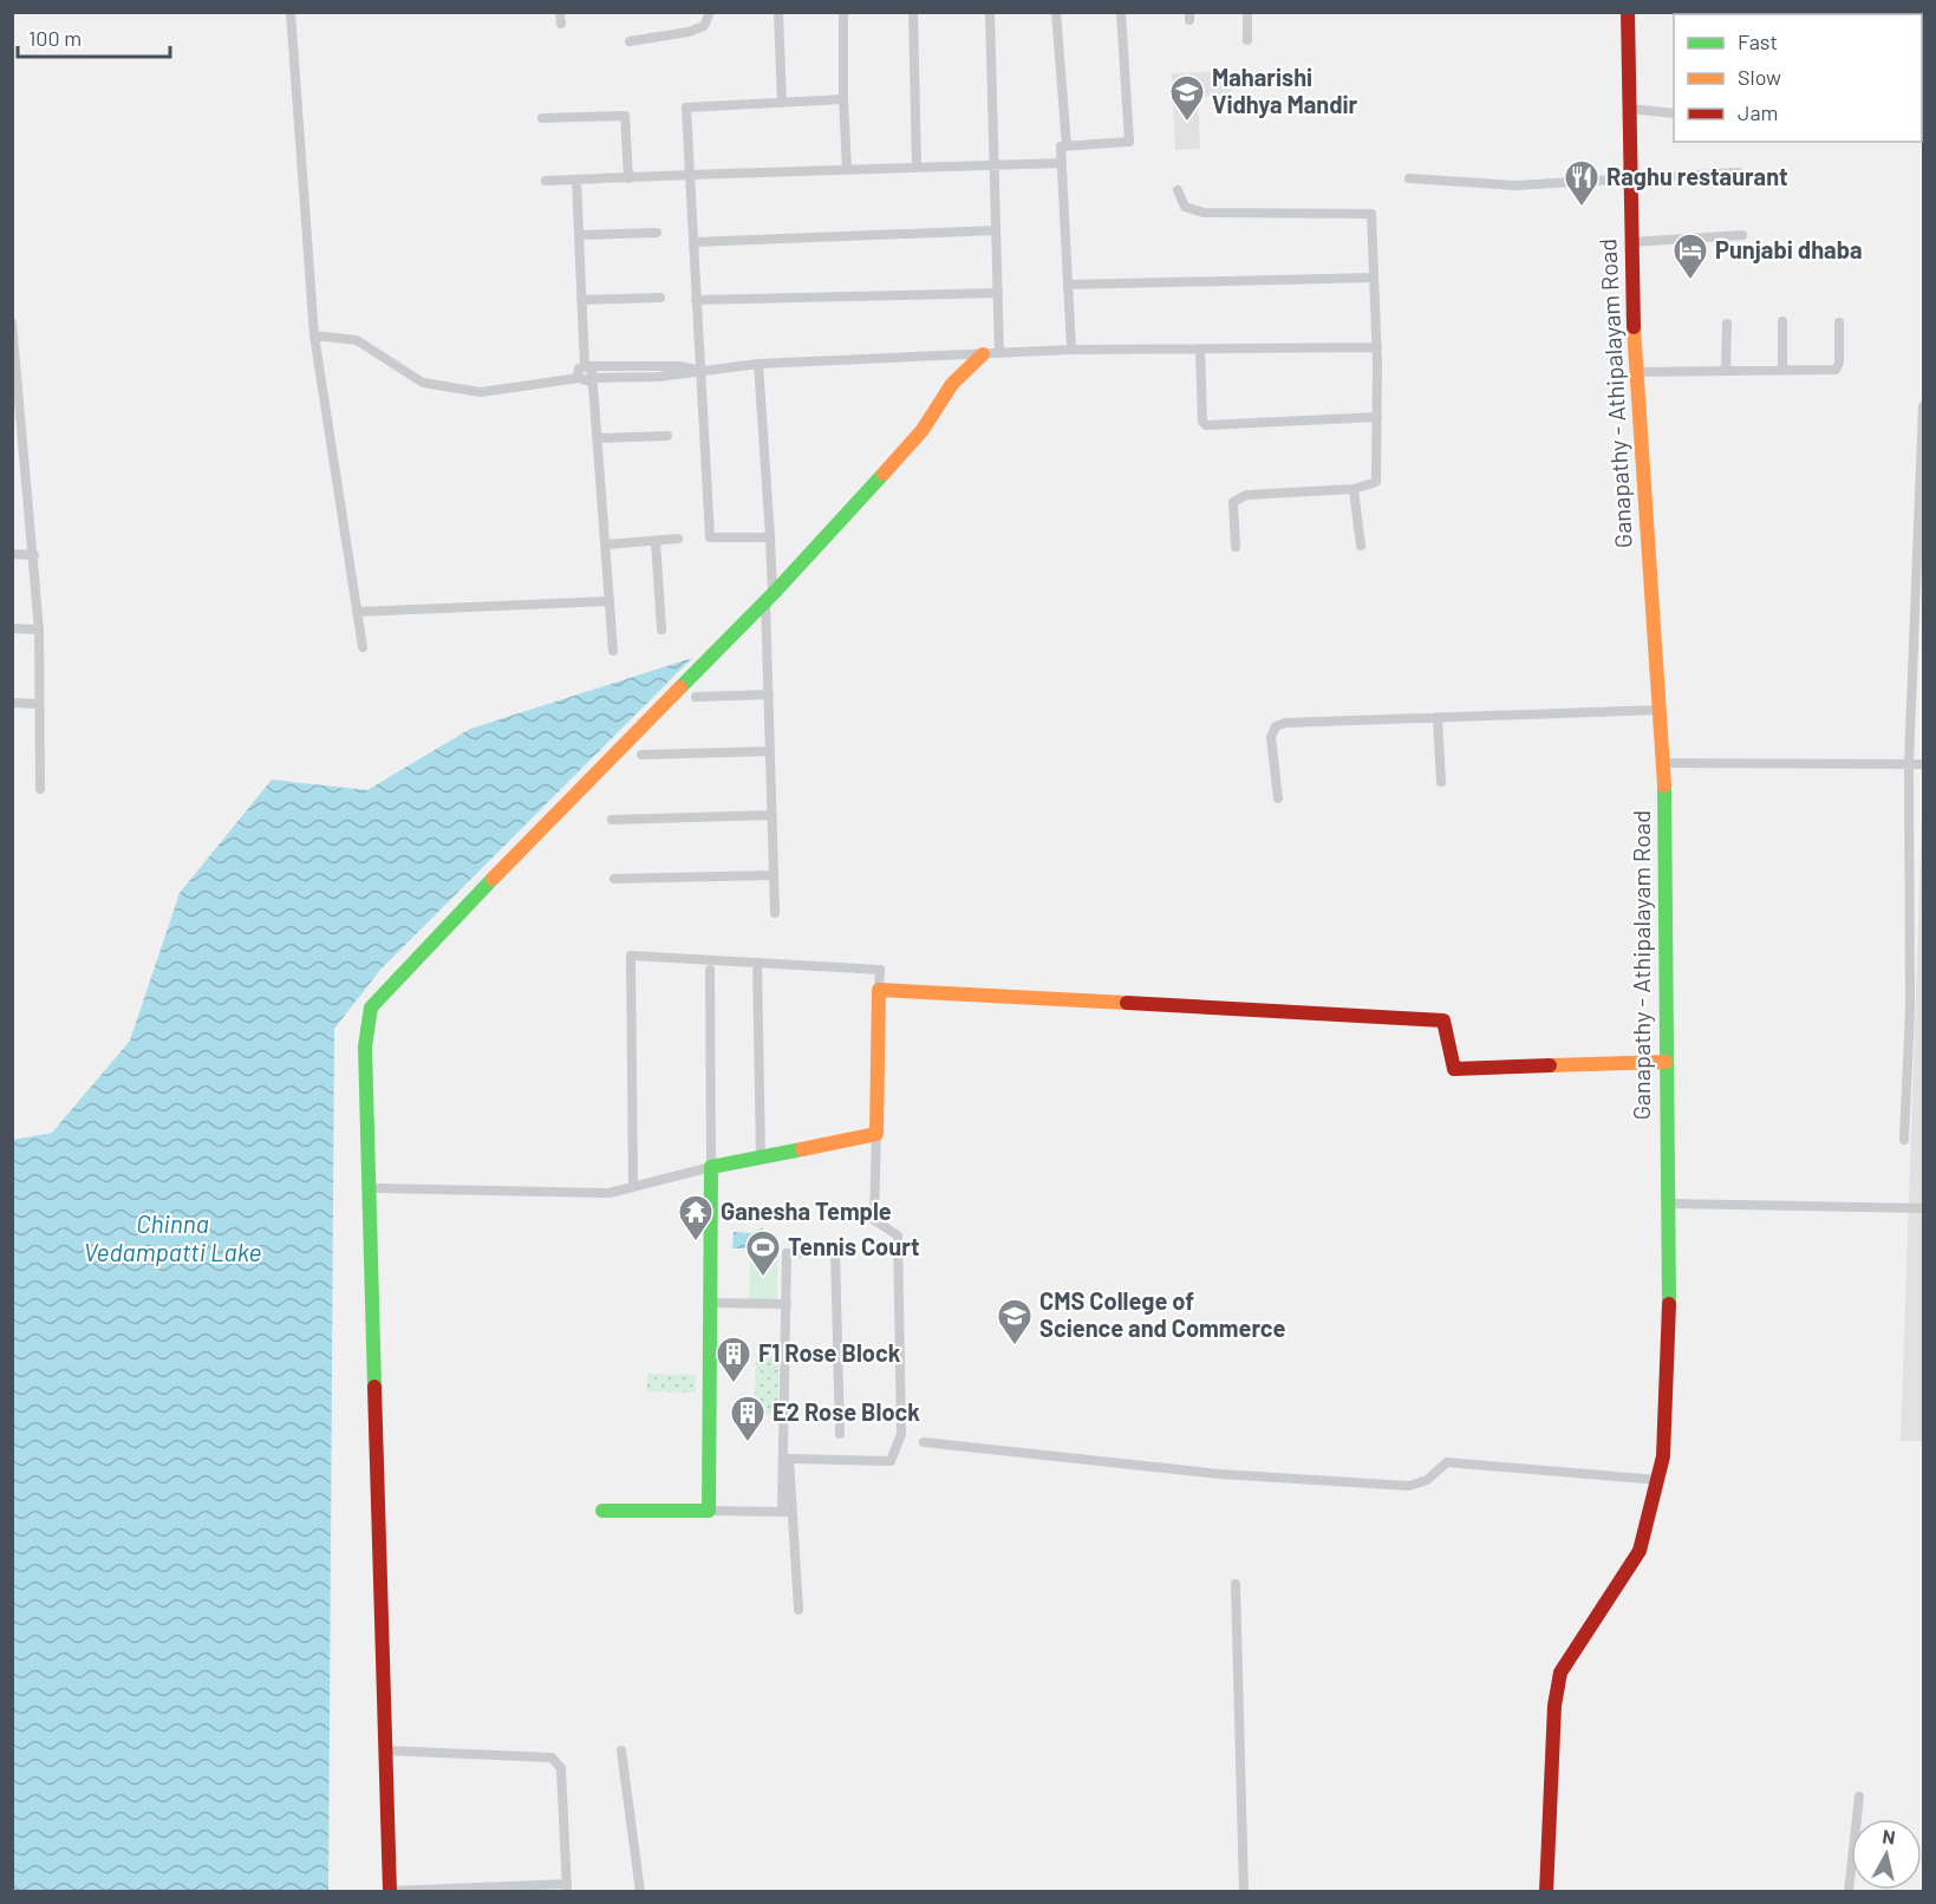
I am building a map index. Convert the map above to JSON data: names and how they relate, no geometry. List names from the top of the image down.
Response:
{
  "streets": {
    "street": ["Ganapathy - Athipalayam Road"]
  },
  "water": ["Chinna Vedampatti Lake"],
  "places": {
    "school or university": ["Maharishi Vidhya Mandir", "CMS College of Science and Commerce"],
    "restaurant": ["Raghu restaurant"],
    "hotel": ["Punjabi dhaba"],
    "temple": ["Ganesha Temple"],
    "sports": ["Tennis Court"],
    "building": ["F1 Rose Block", "E2 Rose Block"]
  },
  "legend": ["Fast", "Slow", "Jam"],
  "scale_bar": "100 m",
  "north": "top"
}
